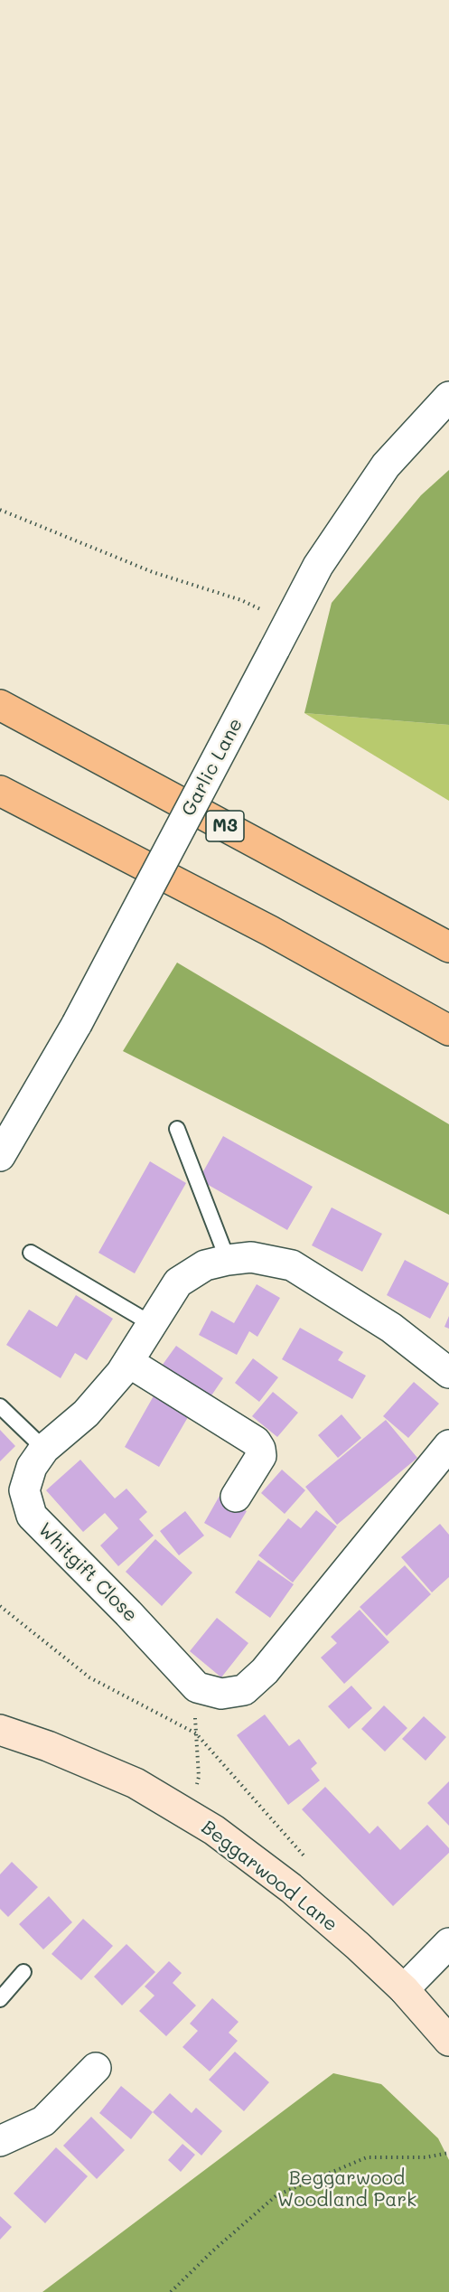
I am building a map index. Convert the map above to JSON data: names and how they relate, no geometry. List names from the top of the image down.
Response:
{
  "streets": {
    "highway": ["M3"],
    "street": ["Garlic Lane", "Whitgift Close", "Beggarwood Lane"]
  },
  "parks": ["Beggarwood Woodland Park"]
}
